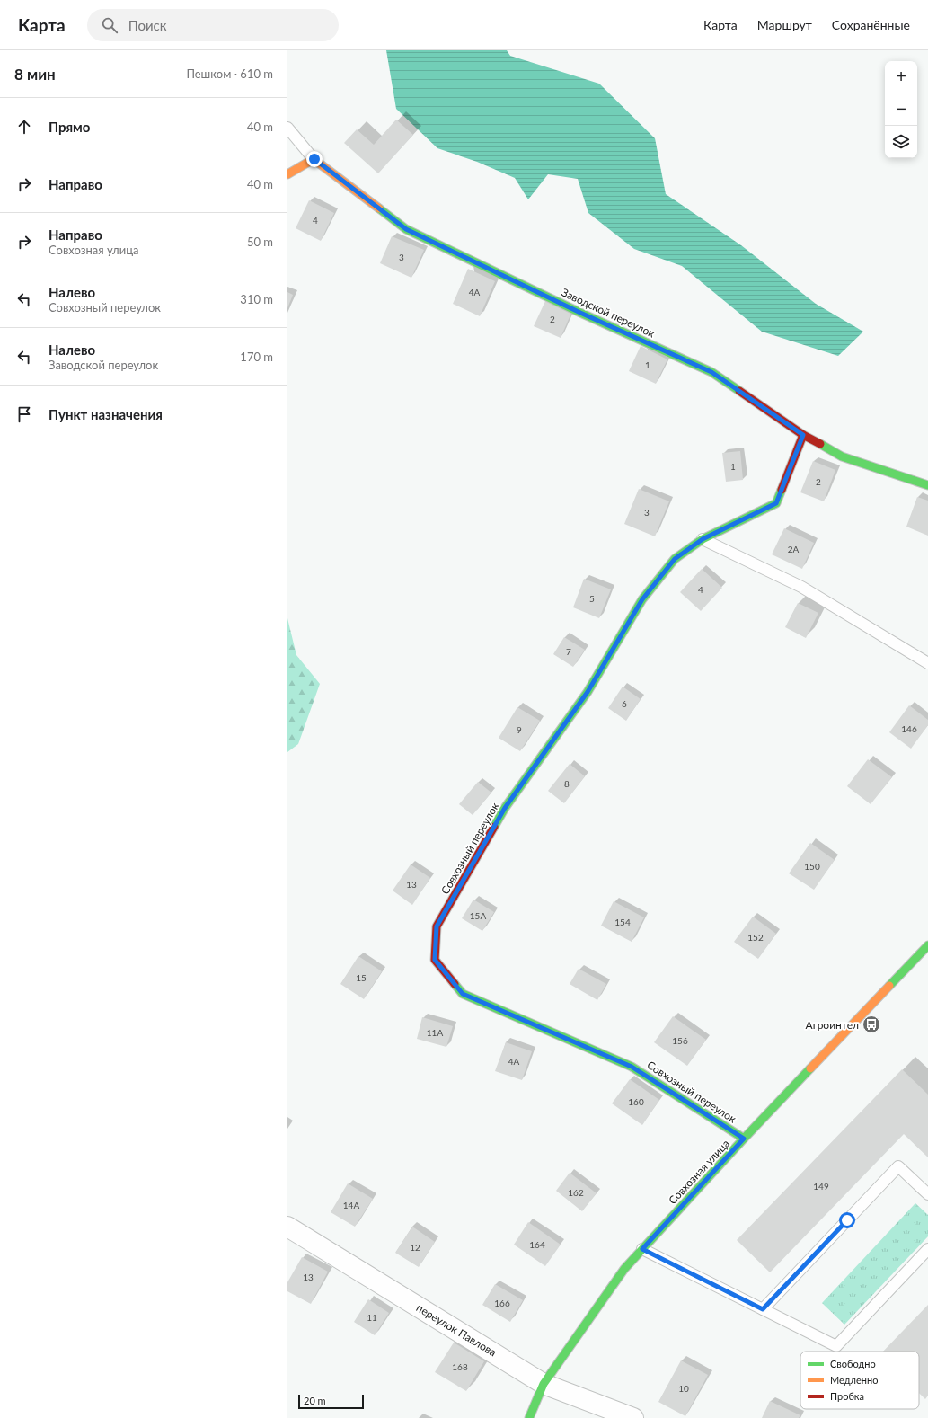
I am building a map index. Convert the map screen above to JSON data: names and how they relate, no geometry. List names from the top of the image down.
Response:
{
  "streets": {
    "street": [
      "Заводской переулок",
      "Совхозный переулок",
      "Совхозная улица",
      "переулок Павлова"
    ]
  },
  "crossings": [
    ["Заводской переулок", "Совхозный переулок"],
    ["Совхозный переулок", "Совхозная улица"],
    ["Совхозная улица", "переулок Павлова"]
  ],
  "places": {
    "bus stop": ["Агроинтел"]
  },
  "house_numbers": [
    "4",
    "3",
    "4А",
    "2",
    "1",
    "1",
    "2",
    "3",
    "2А",
    "4",
    "5",
    "7",
    "6",
    "146",
    "9",
    "8",
    "150",
    "13",
    "15А",
    "154",
    "152",
    "15",
    "11А",
    "156",
    "4А",
    "160",
    "149",
    "162",
    "14А",
    "164",
    "12",
    "13",
    "166",
    "11",
    "168",
    "10"
  ],
  "legend": ["Свободно", "Медленно", "Пробка"],
  "scale_bar": "20 m",
  "page": {
    "header": "Карта",
    "search": "Поиск",
    "nav": ["Карта", "Маршрут", "Сохранённые"],
    "heading": ["8 мин", "Пешком · 610 m"],
    "map_buttons": ["+", "−"],
    "list": [
      ["Прямо", "40 m"],
      ["Направо", "40 m"],
      ["Направо", "Совхозная улица", "50 m"],
      ["Налево", "Совхозный переулок", "310 m"],
      ["Налево", "Заводской переулок", "170 m"],
      "Пункт назначения"
    ],
    "scale": "20 m"
  }
}
